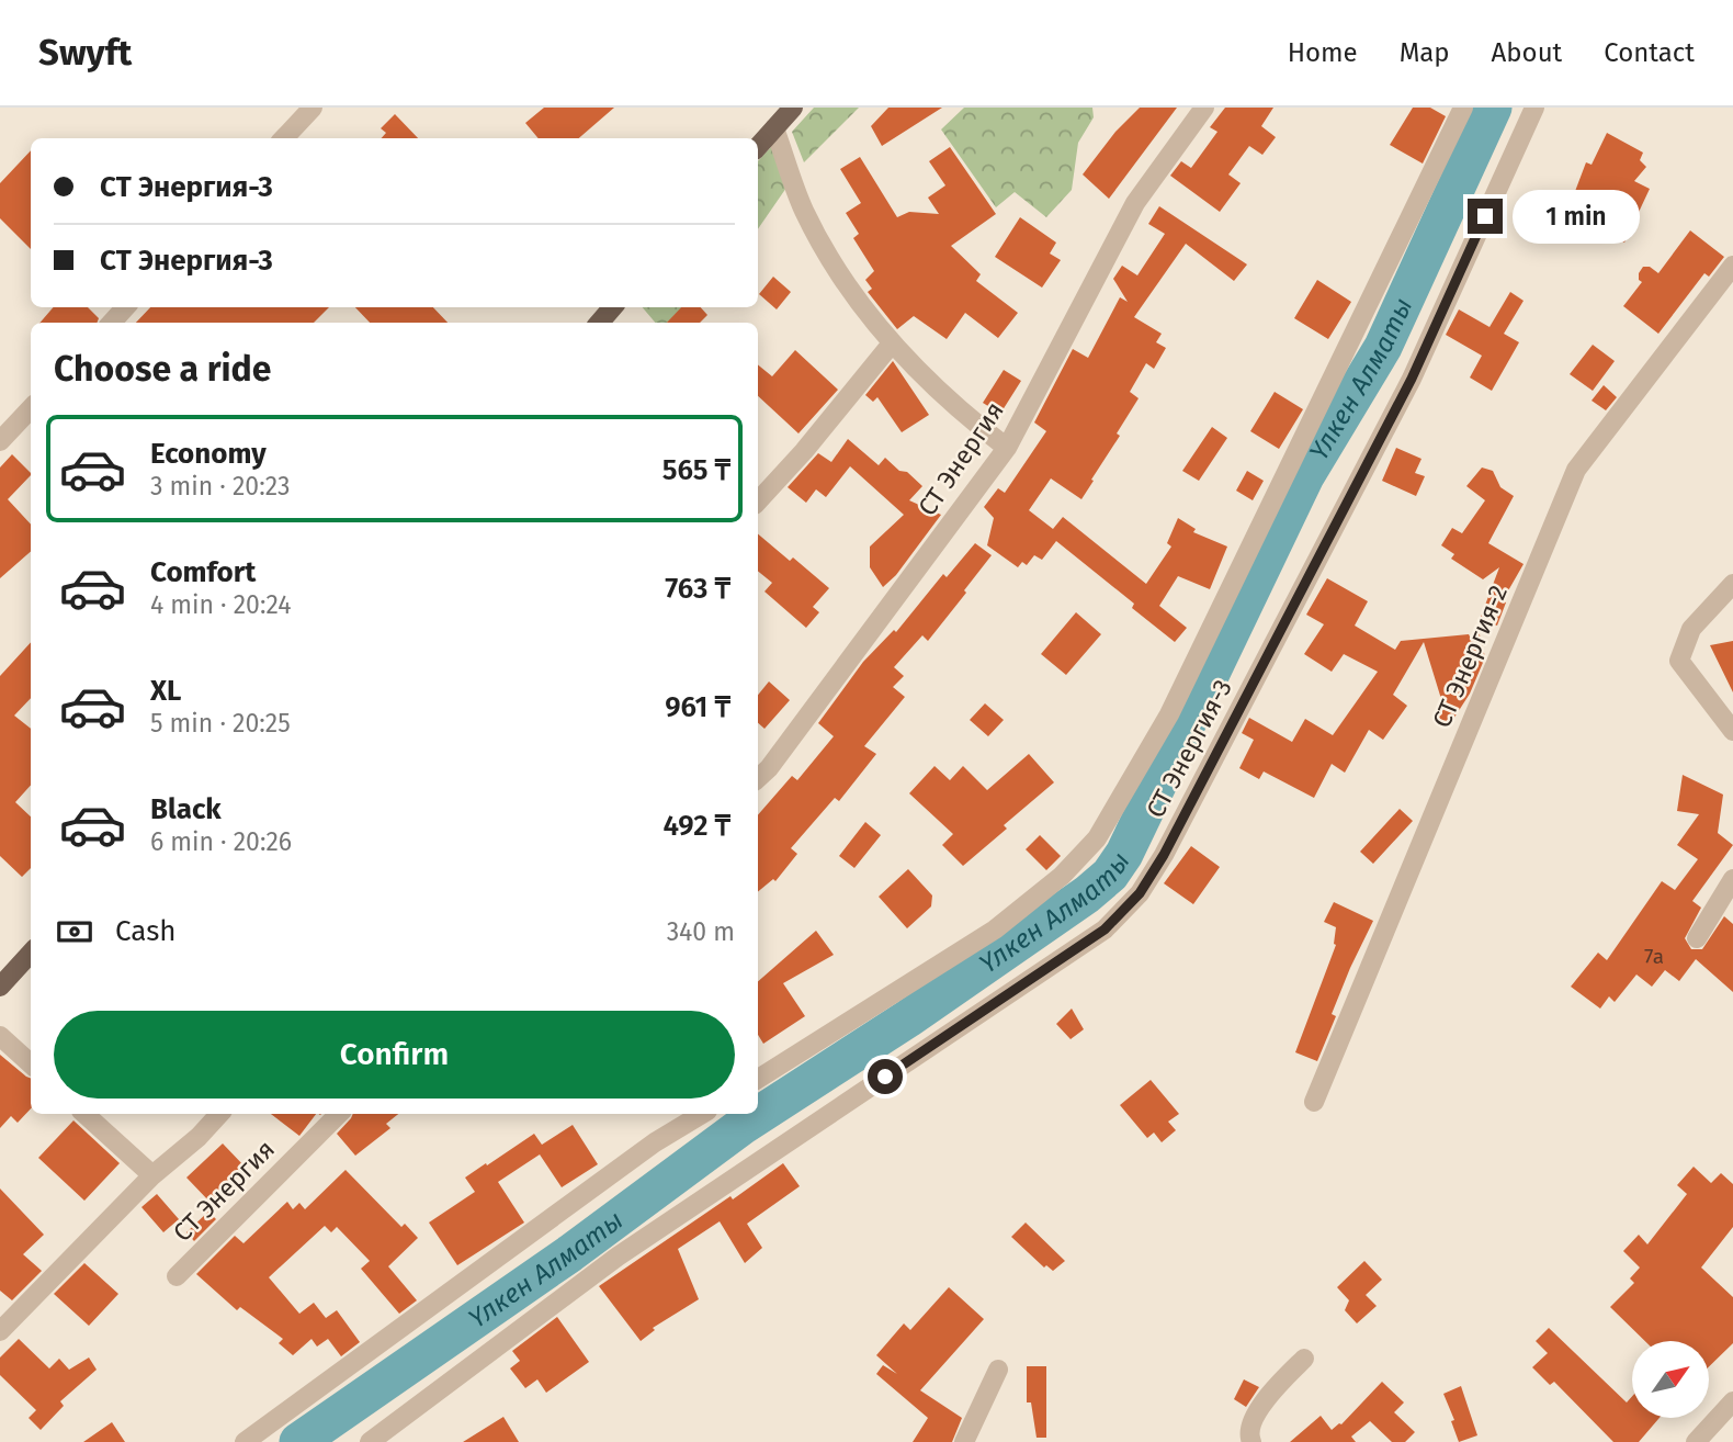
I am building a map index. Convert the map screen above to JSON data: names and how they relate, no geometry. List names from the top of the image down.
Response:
{
  "streets": {
    "street": ["СТ Энергия", "СТ Энергия-2", "СТ Энергия-3"]
  },
  "water": ["Үлкен Алматы"],
  "house_numbers": ["7а"],
  "north": "top right",
  "page": {
    "header": "Swyft",
    "nav": [
      "Home",
      "Map",
      "About",
      "Contact"
    ],
    "banner": ["СТ Энергия-3", "СТ Энергия-3"],
    "bubble": "1 min",
    "heading": "Choose a ride",
    "list": [
      {
        "name": "Economy",
        "note": "3 min · 20:23",
        "value": "565 ₸"
      },
      {
        "name": "Comfort",
        "note": "4 min · 20:24",
        "value": "763 ₸"
      },
      {
        "name": "XL",
        "note": "5 min · 20:25",
        "value": "961 ₸"
      },
      {
        "name": "Black",
        "note": "6 min · 20:26",
        "value": "492 ₸"
      }
    ],
    "pay": ["Cash", "340 m"],
    "buttons": "Confirm"
  }
}
